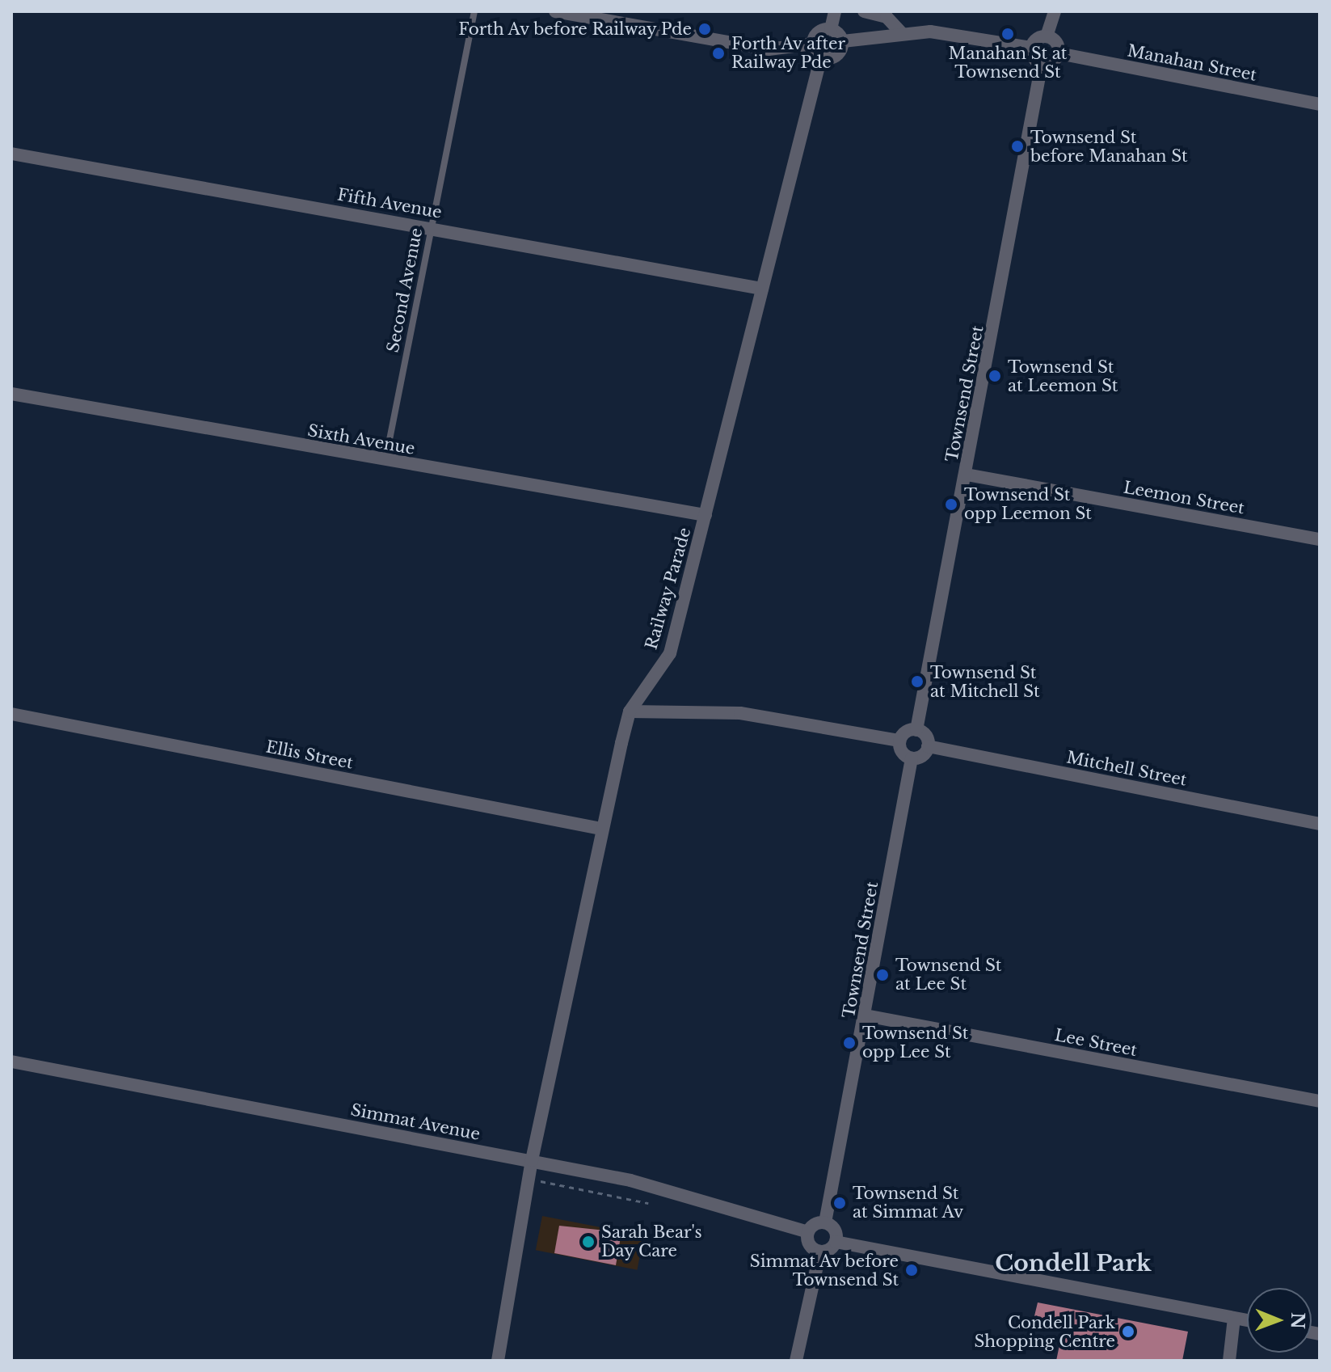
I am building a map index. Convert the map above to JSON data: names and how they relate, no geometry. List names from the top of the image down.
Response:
{
  "streets": {
    "street": [
      "Manahan Street",
      "Fifth Avenue",
      "Townsend Street",
      "Sixth Avenue",
      "Leemon Street",
      "Railway Parade",
      "Ellis Street",
      "Mitchell Street",
      "Lee Street",
      "Simmat Avenue"
    ],
    "lane": ["Second Avenue"]
  },
  "crossings": [
    ["Manahan Street", "Townsend Street"],
    ["Fifth Avenue", "Second Avenue"],
    ["Fifth Avenue", "Railway Parade"],
    ["Second Avenue", "Sixth Avenue"],
    ["Townsend Street", "Leemon Street"],
    ["Townsend Street", "Mitchell Street"],
    ["Townsend Street", "Lee Street"],
    ["Townsend Street", "Simmat Avenue"],
    ["Sixth Avenue", "Railway Parade"],
    ["Railway Parade", "Ellis Street"],
    ["Railway Parade", "Simmat Avenue"]
  ],
  "districts": ["Condell Park"],
  "places": [
    "Forth Av before Railway Pde",
    "Manahan St at Townsend St",
    "Forth Av after Railway Pde",
    "Townsend St before Manahan St",
    "Townsend St at Leemon St",
    "Townsend St opp Leemon St",
    "Townsend St at Mitchell St",
    "Townsend St at Lee St",
    "Townsend St opp Lee St",
    "Townsend St at Simmat Av",
    "Sarah Bear's Day Care",
    "Simmat Av before Townsend St",
    "Condell Park Shopping Centre"
  ],
  "north": "right"
}
